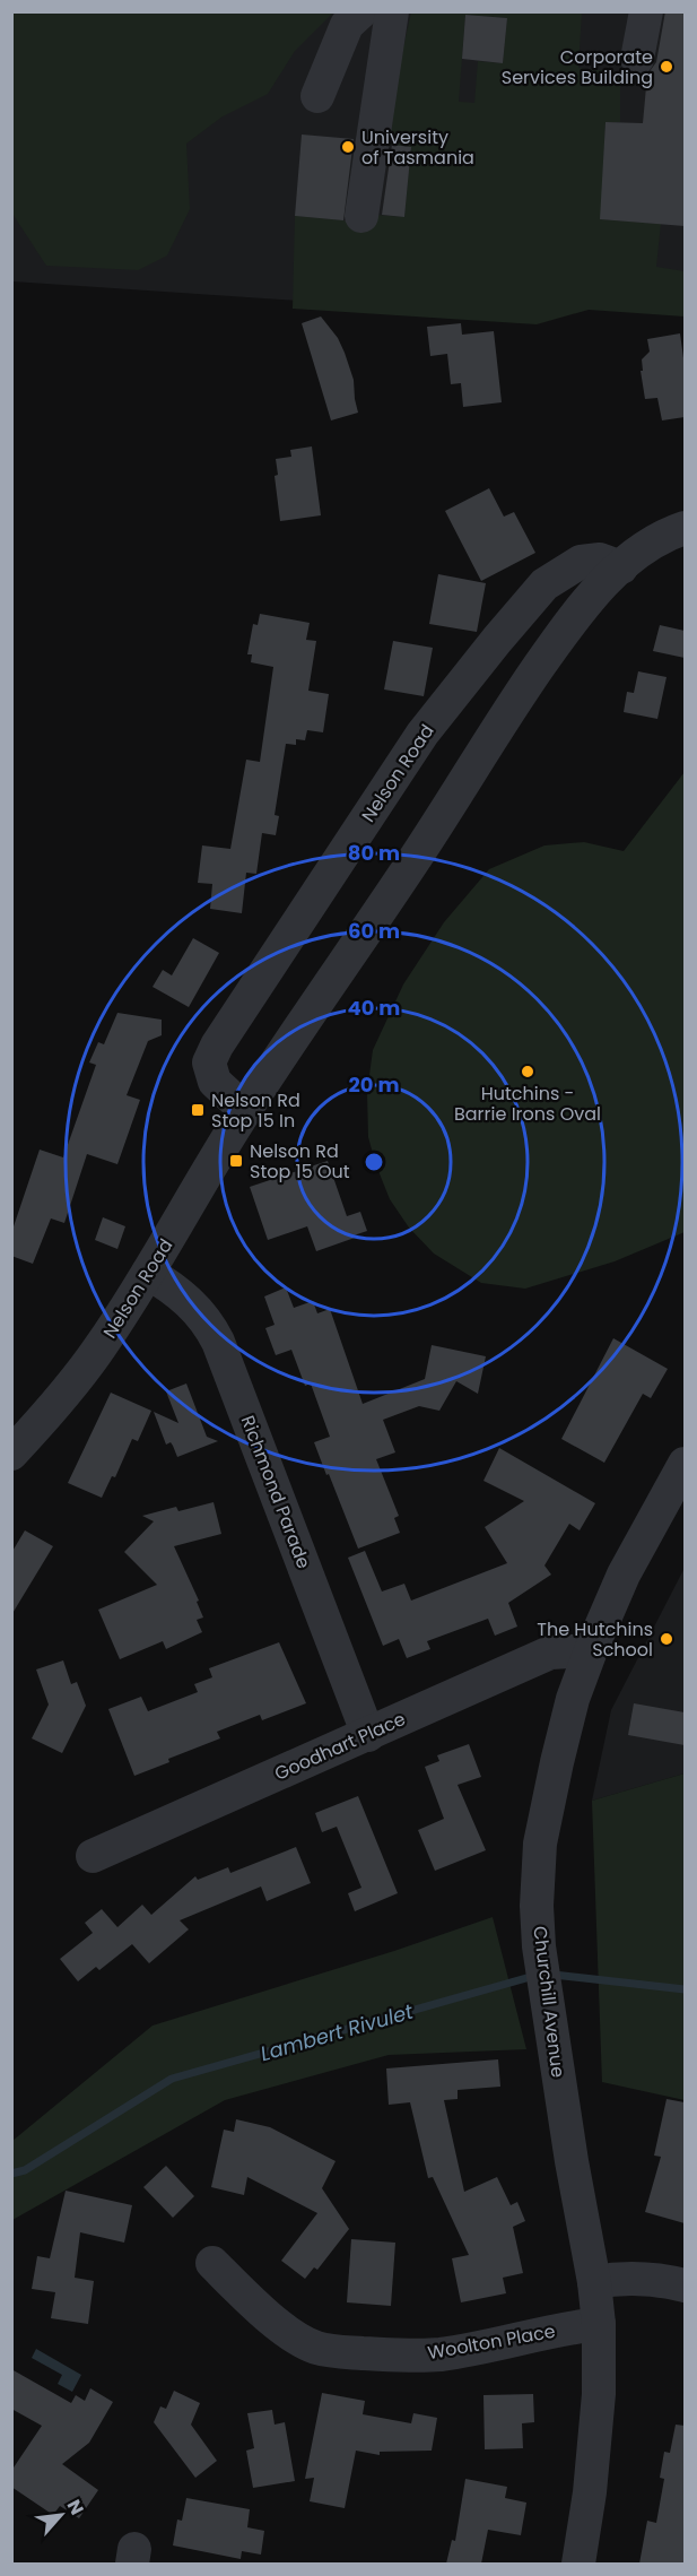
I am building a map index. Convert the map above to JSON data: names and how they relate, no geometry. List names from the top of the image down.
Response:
{
  "streets": {
    "street": [
      "Nelson Road",
      "Richmond Parade",
      "Goodhart Place",
      "Churchill Avenue",
      "Woolton Place"
    ]
  },
  "crossings": [
    ["Nelson Road", "Richmond Parade"],
    ["Richmond Parade", "Goodhart Place"],
    ["Goodhart Place", "Churchill Avenue"],
    ["Churchill Avenue", "Woolton Place"]
  ],
  "water": ["Lambert Rivulet"],
  "places": {
    "other": [
      "Corporate Services Building",
      "University of Tasmania",
      "Hutchins - Barrie Irons Oval",
      "The Hutchins School"
    ],
    "transit": ["Nelson Rd Stop 15 In", "Nelson Rd Stop 15 Out"]
  },
  "north": "top right",
  "rings": [
    "80 m",
    "60 m",
    "40 m",
    "20 m"
  ]
}
